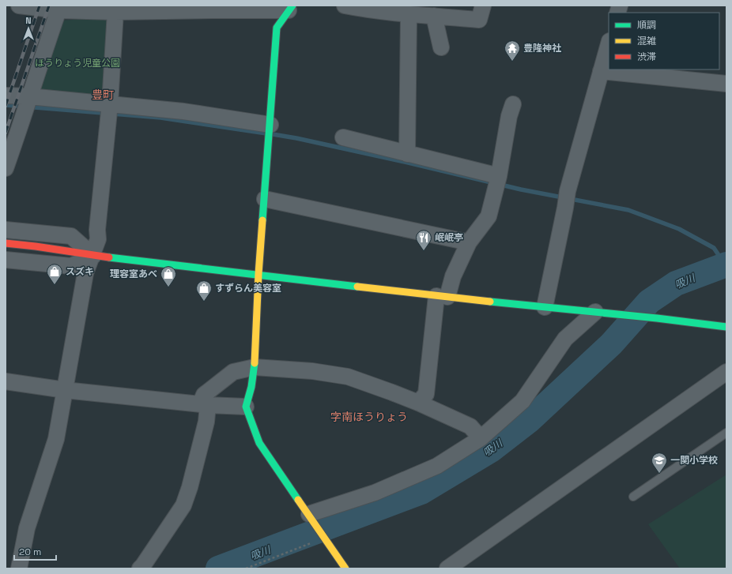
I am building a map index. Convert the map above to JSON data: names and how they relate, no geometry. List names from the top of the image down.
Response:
{
  "districts": ["豊町", "字南ほうりょう"],
  "water": ["吸川"],
  "parks": ["ほうりょう児童公園"],
  "places": {
    "temple": ["豊隆神社"],
    "restaurant": ["岷岷亭"],
    "shop": ["スズキ", "理容室あべ", "すずらん美容室"],
    "school or university": ["一関小学校"]
  },
  "legend": ["順調", "混雑", "渋滞"],
  "scale_bar": "20 m",
  "north": "top"
}
